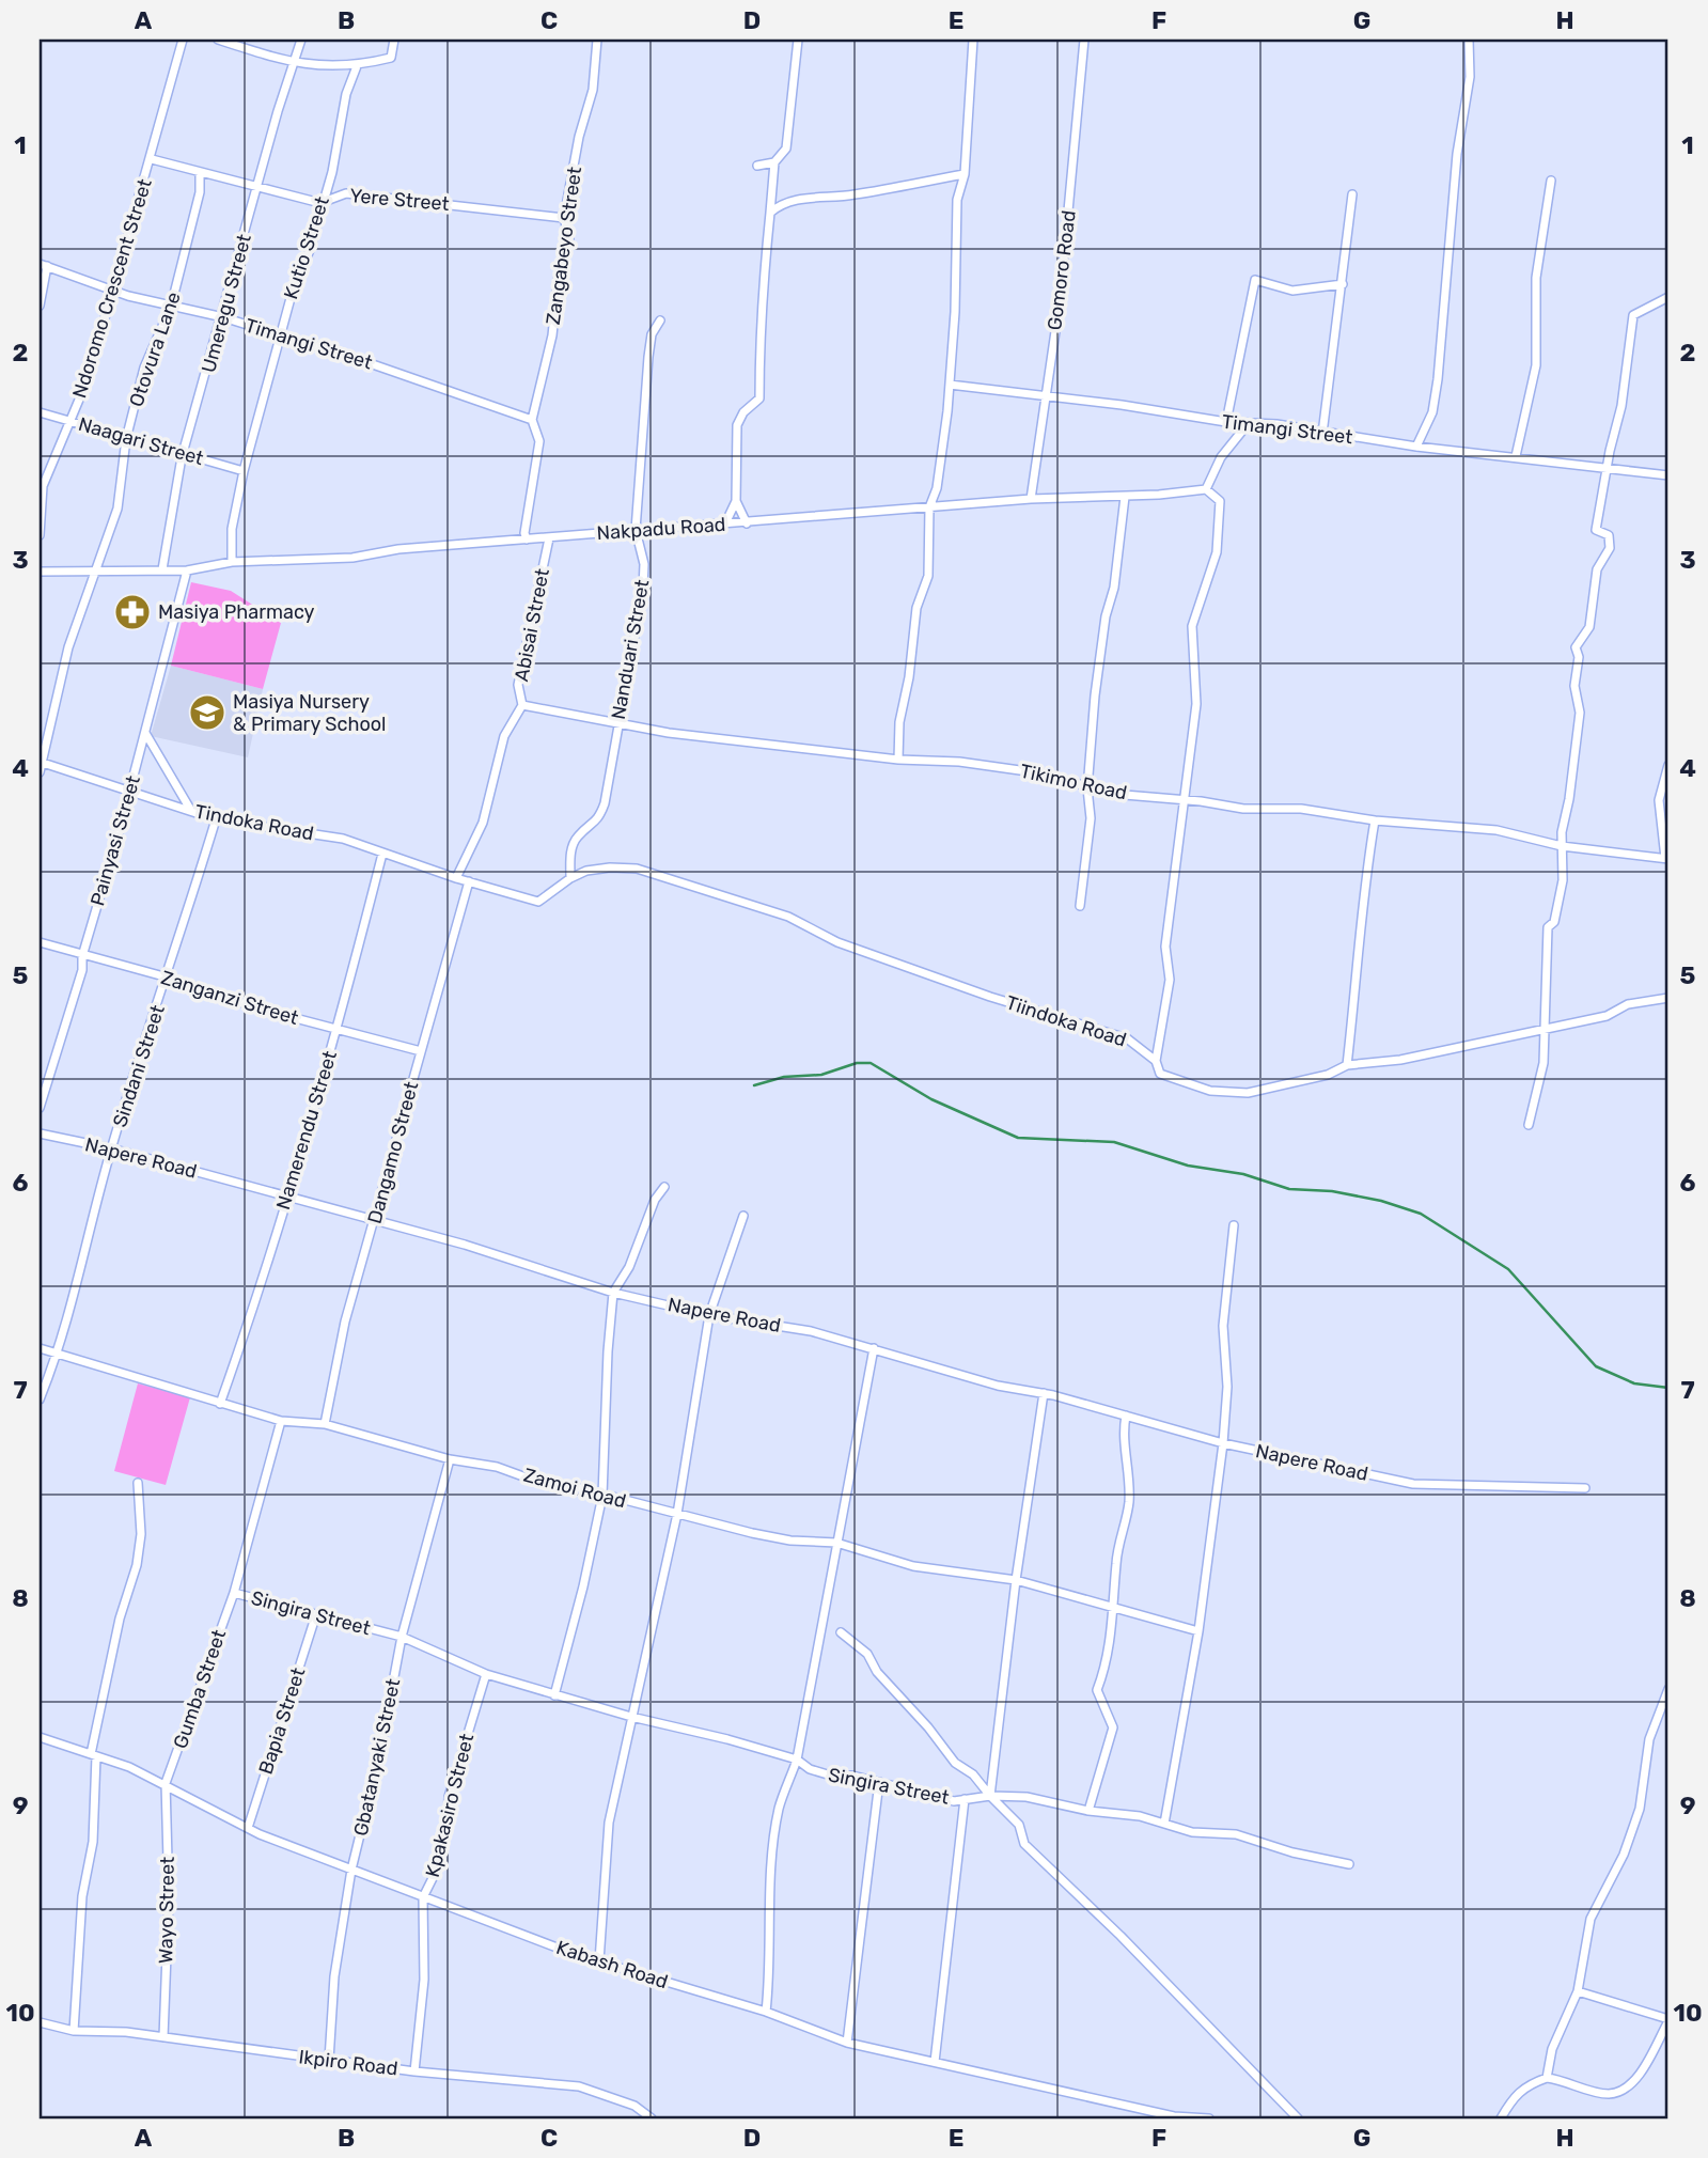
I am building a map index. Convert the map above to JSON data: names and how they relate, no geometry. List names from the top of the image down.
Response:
{
  "streets": {
    "street": [
      "Yere Street",
      "Zangabeyo Street",
      "Kutio Street",
      "Gomoro Road",
      "Ndoromo Crescent Street",
      "Umeregu Street",
      "Timangi Street",
      "Otovura Lane",
      "Naagari Street",
      "Nakpadu Road",
      "Abisai Street",
      "Nanduari Street",
      "Tikimo Road",
      "Tindoka Road",
      "Painyasi Street",
      "Zanganzi Street",
      "Tiindoka Road",
      "Sindani Street",
      "Namerendu Street",
      "Dangamo Street",
      "Napere Road",
      "Zamoi Road",
      "Singira Street",
      "Gumba Street",
      "Bapia Street",
      "Gbatanyaki Street",
      "Kpakasiro Street",
      "Wayo Street",
      "Kabash Road",
      "Ikpiro Road"
    ]
  },
  "crossings": [
    ["Yere Street", "Zangabeyo Street"],
    ["Yere Street", "Kutio Street"],
    ["Yere Street", "Ndoromo Crescent Street"],
    ["Yere Street", "Umeregu Street"],
    ["Yere Street", "Otovura Lane"],
    ["Zangabeyo Street", "Timangi Street"],
    ["Zangabeyo Street", "Nakpadu Road"],
    ["Kutio Street", "Timangi Street"],
    ["Kutio Street", "Naagari Street"],
    ["Kutio Street", "Nakpadu Road"],
    ["Gomoro Road", "Timangi Street"],
    ["Gomoro Road", "Nakpadu Road"],
    ["Ndoromo Crescent Street", "Timangi Street"],
    ["Ndoromo Crescent Street", "Naagari Street"],
    ["Umeregu Street", "Timangi Street"],
    ["Umeregu Street", "Naagari Street"],
    ["Umeregu Street", "Nakpadu Road"],
    ["Timangi Street", "Otovura Lane"],
    ["Otovura Lane", "Naagari Street"],
    ["Otovura Lane", "Nakpadu Road"],
    ["Otovura Lane", "Tindoka Road"],
    ["Nakpadu Road", "Abisai Street"],
    ["Nakpadu Road", "Nanduari Street"],
    ["Nakpadu Road", "Painyasi Street"],
    ["Abisai Street", "Tikimo Road"],
    ["Abisai Street", "Tindoka Road"],
    ["Nanduari Street", "Tikimo Road"],
    ["Nanduari Street", "Tiindoka Road"],
    ["Tindoka Road", "Painyasi Street"],
    ["Tindoka Road", "Tiindoka Road"],
    ["Tindoka Road", "Sindani Street"],
    ["Tindoka Road", "Namerendu Street"],
    ["Tindoka Road", "Dangamo Street"],
    ["Painyasi Street", "Zanganzi Street"],
    ["Zanganzi Street", "Sindani Street"],
    ["Zanganzi Street", "Namerendu Street"],
    ["Zanganzi Street", "Dangamo Street"],
    ["Tiindoka Road", "Dangamo Street"],
    ["Sindani Street", "Napere Road"],
    ["Sindani Street", "Zamoi Road"],
    ["Namerendu Street", "Napere Road"],
    ["Namerendu Street", "Zamoi Road"],
    ["Dangamo Street", "Napere Road"],
    ["Dangamo Street", "Zamoi Road"],
    ["Zamoi Road", "Gumba Street"],
    ["Zamoi Road", "Gbatanyaki Street"],
    ["Singira Street", "Gumba Street"],
    ["Singira Street", "Bapia Street"],
    ["Singira Street", "Gbatanyaki Street"],
    ["Singira Street", "Kpakasiro Street"],
    ["Gumba Street", "Wayo Street"],
    ["Gumba Street", "Kabash Road"],
    ["Bapia Street", "Kabash Road"],
    ["Gbatanyaki Street", "Kabash Road"],
    ["Gbatanyaki Street", "Ikpiro Road"],
    ["Kpakasiro Street", "Kabash Road"],
    ["Kpakasiro Street", "Ikpiro Road"],
    ["Wayo Street", "Kabash Road"],
    ["Wayo Street", "Ikpiro Road"]
  ],
  "places": {
    "pharmacy": ["Masiya Pharmacy"],
    "school or university": ["Masiya Nursery & Primary School"]
  },
  "grid": {
    "columns": [
      "A",
      "B",
      "C",
      "D",
      "E",
      "F",
      "G",
      "H"
    ],
    "rows": [
      "1",
      "2",
      "3",
      "4",
      "5",
      "6",
      "7",
      "8",
      "9",
      "10"
    ]
  }
}
